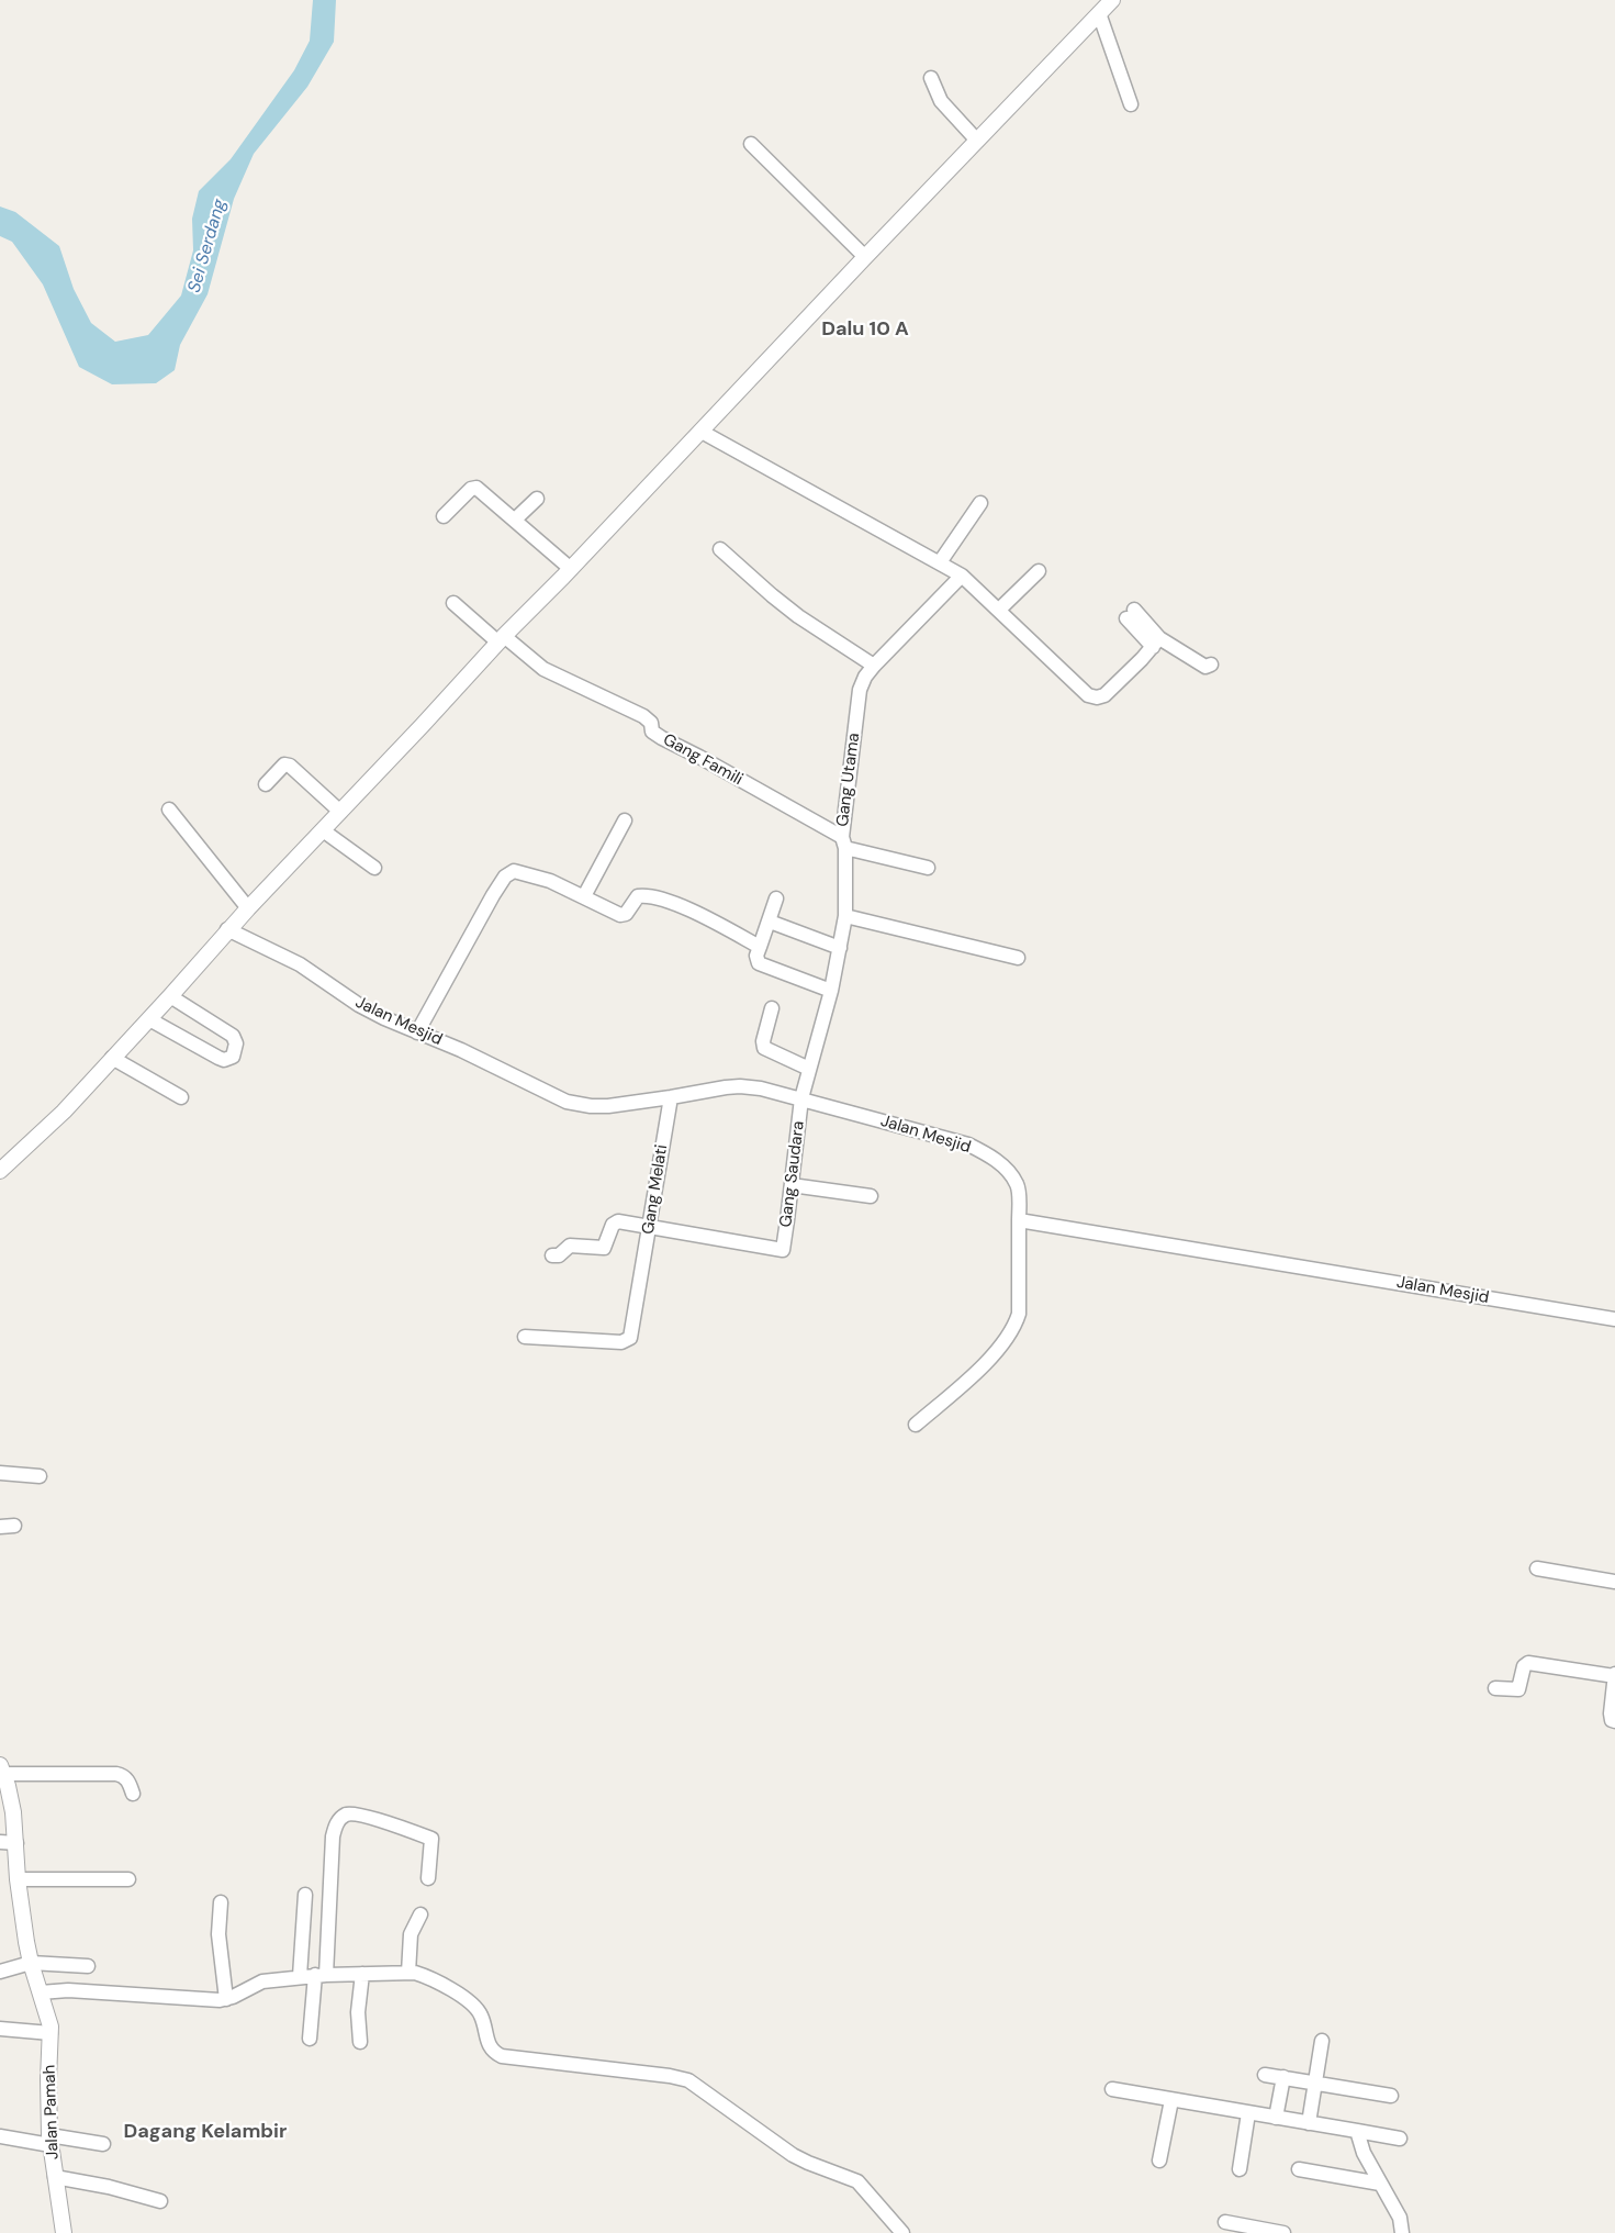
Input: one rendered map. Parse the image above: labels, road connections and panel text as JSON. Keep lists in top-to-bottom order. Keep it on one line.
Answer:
{"streets":{"street":["Gang Famili","Gang Utama","Jalan Mesjid","Gang Saudara","Gang Melati","Jalan Pamah"]},"crossings":[["Gang Famili","Gang Utama"],["Gang Utama","Jalan Mesjid"],["Gang Utama","Gang Saudara"],["Jalan Mesjid","Gang Saudara"],["Jalan Mesjid","Gang Melati"],["Gang Saudara","Gang Melati"]],"districts":["Dalu 10 A","Dagang Kelambir"],"water":["Sei Serdang"]}
